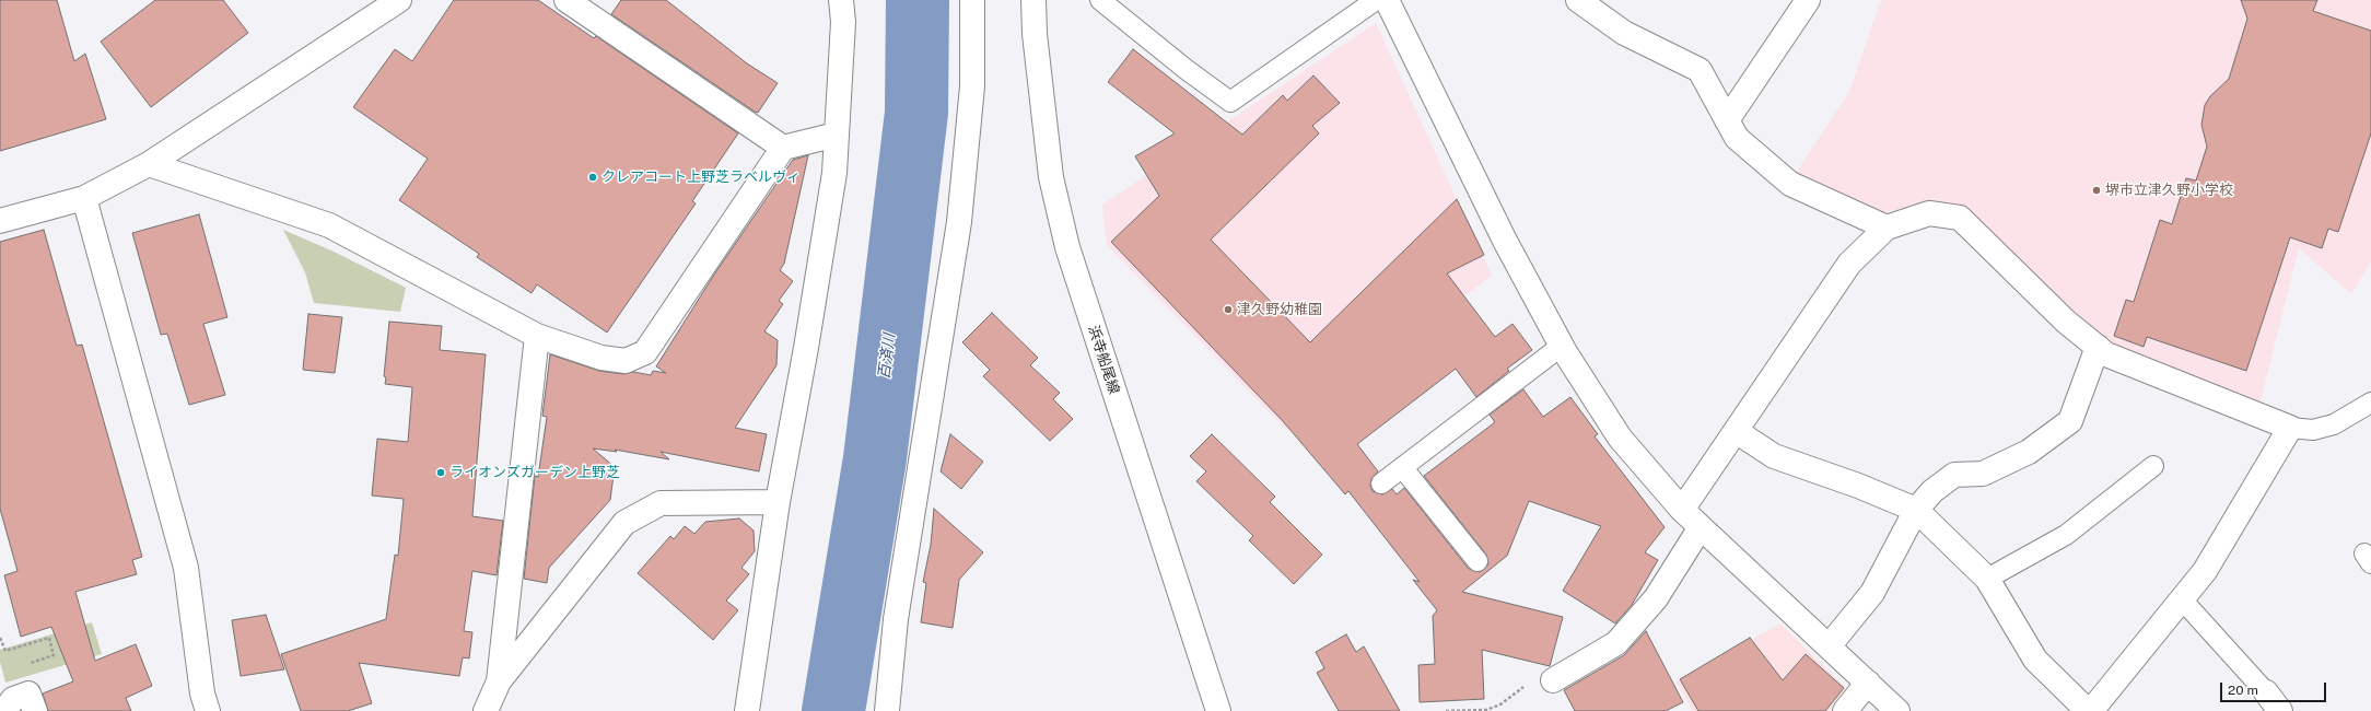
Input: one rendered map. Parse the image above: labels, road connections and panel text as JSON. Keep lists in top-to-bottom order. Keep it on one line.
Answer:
{"streets":{"street":["浜寺船尾線"]},"water":["百済川"],"places":["クレアコート上野芝ラベルヴィ","堺市立津久野小学校","津久野幼稚園","ライオンズガーデン上野芝"],"scale_bar":"20 m"}
